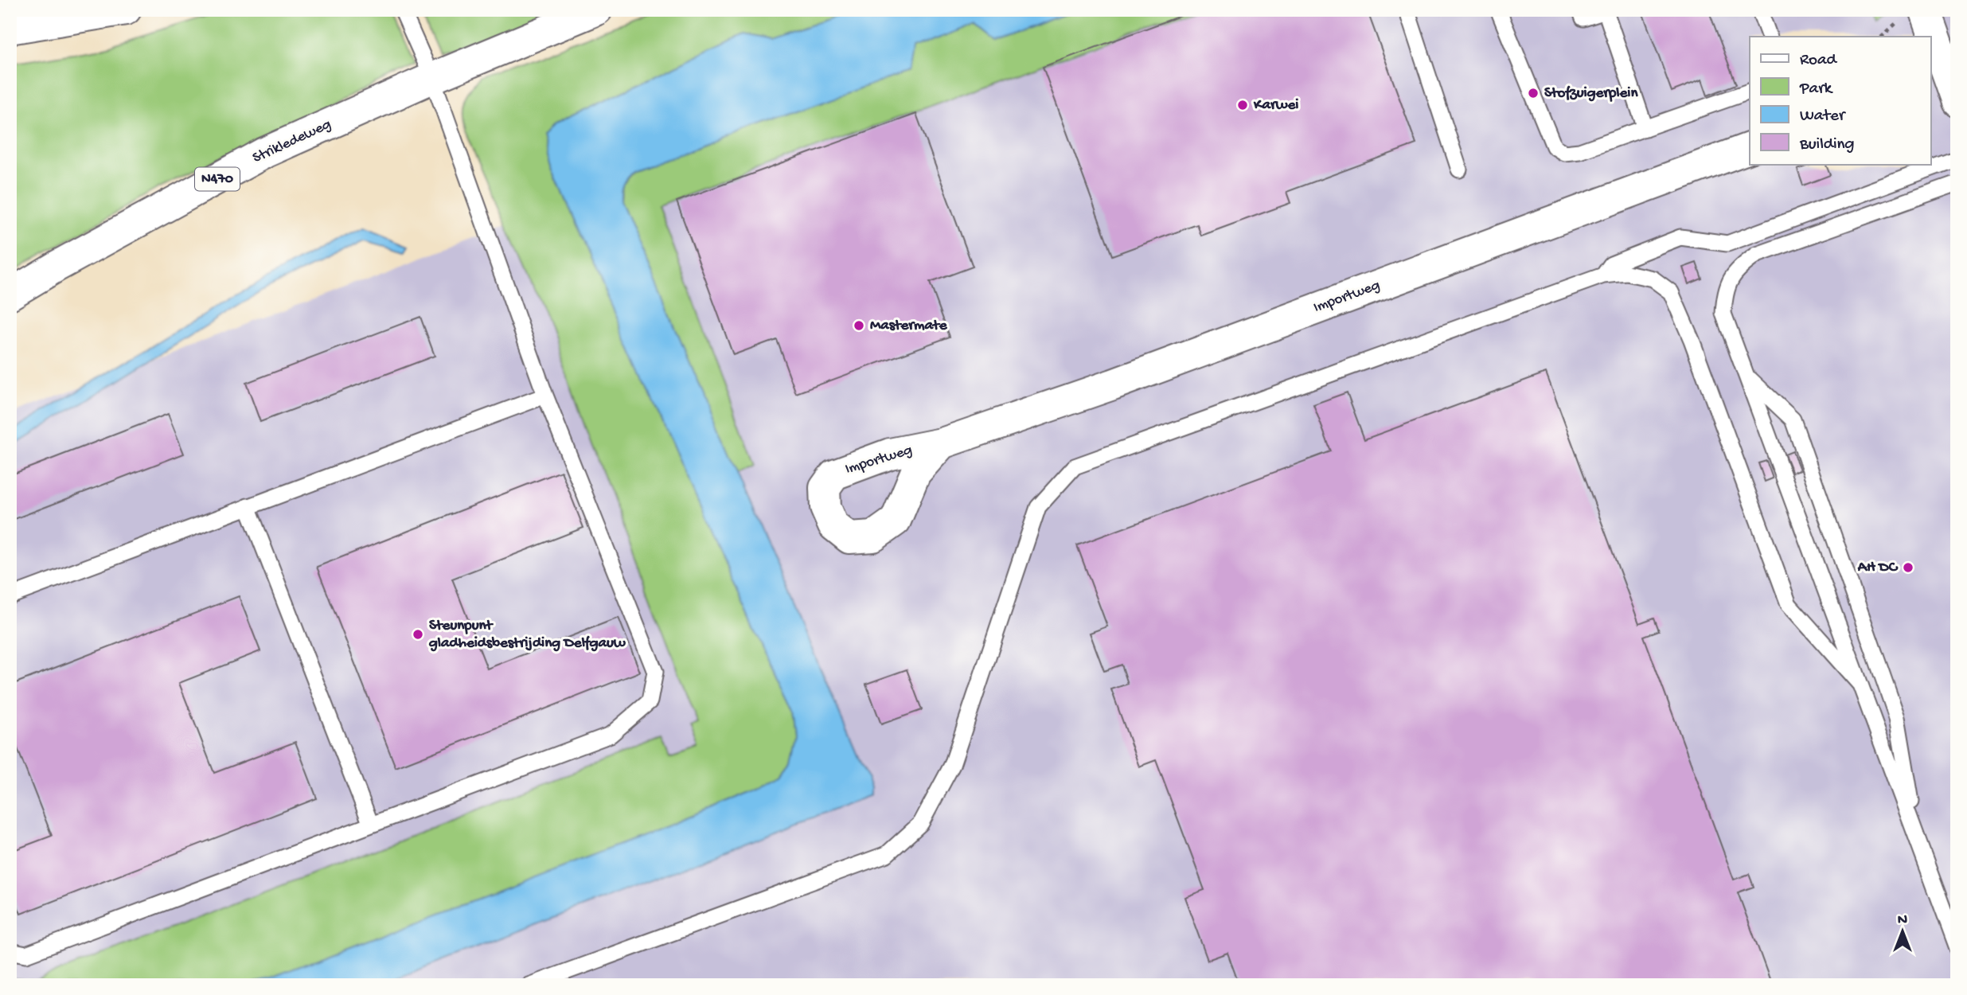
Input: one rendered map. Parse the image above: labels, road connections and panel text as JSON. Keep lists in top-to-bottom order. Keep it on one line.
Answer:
{"streets":{"street":["Strikledeweg","N470","Importweg"]},"places":["Stofzuigerplein","Karwei","Mastermate","AH DC","Steunpunt gladheidsbestrijding Delfgauw"],"legend":["Road","Park","Water","Building"],"north":"top"}
